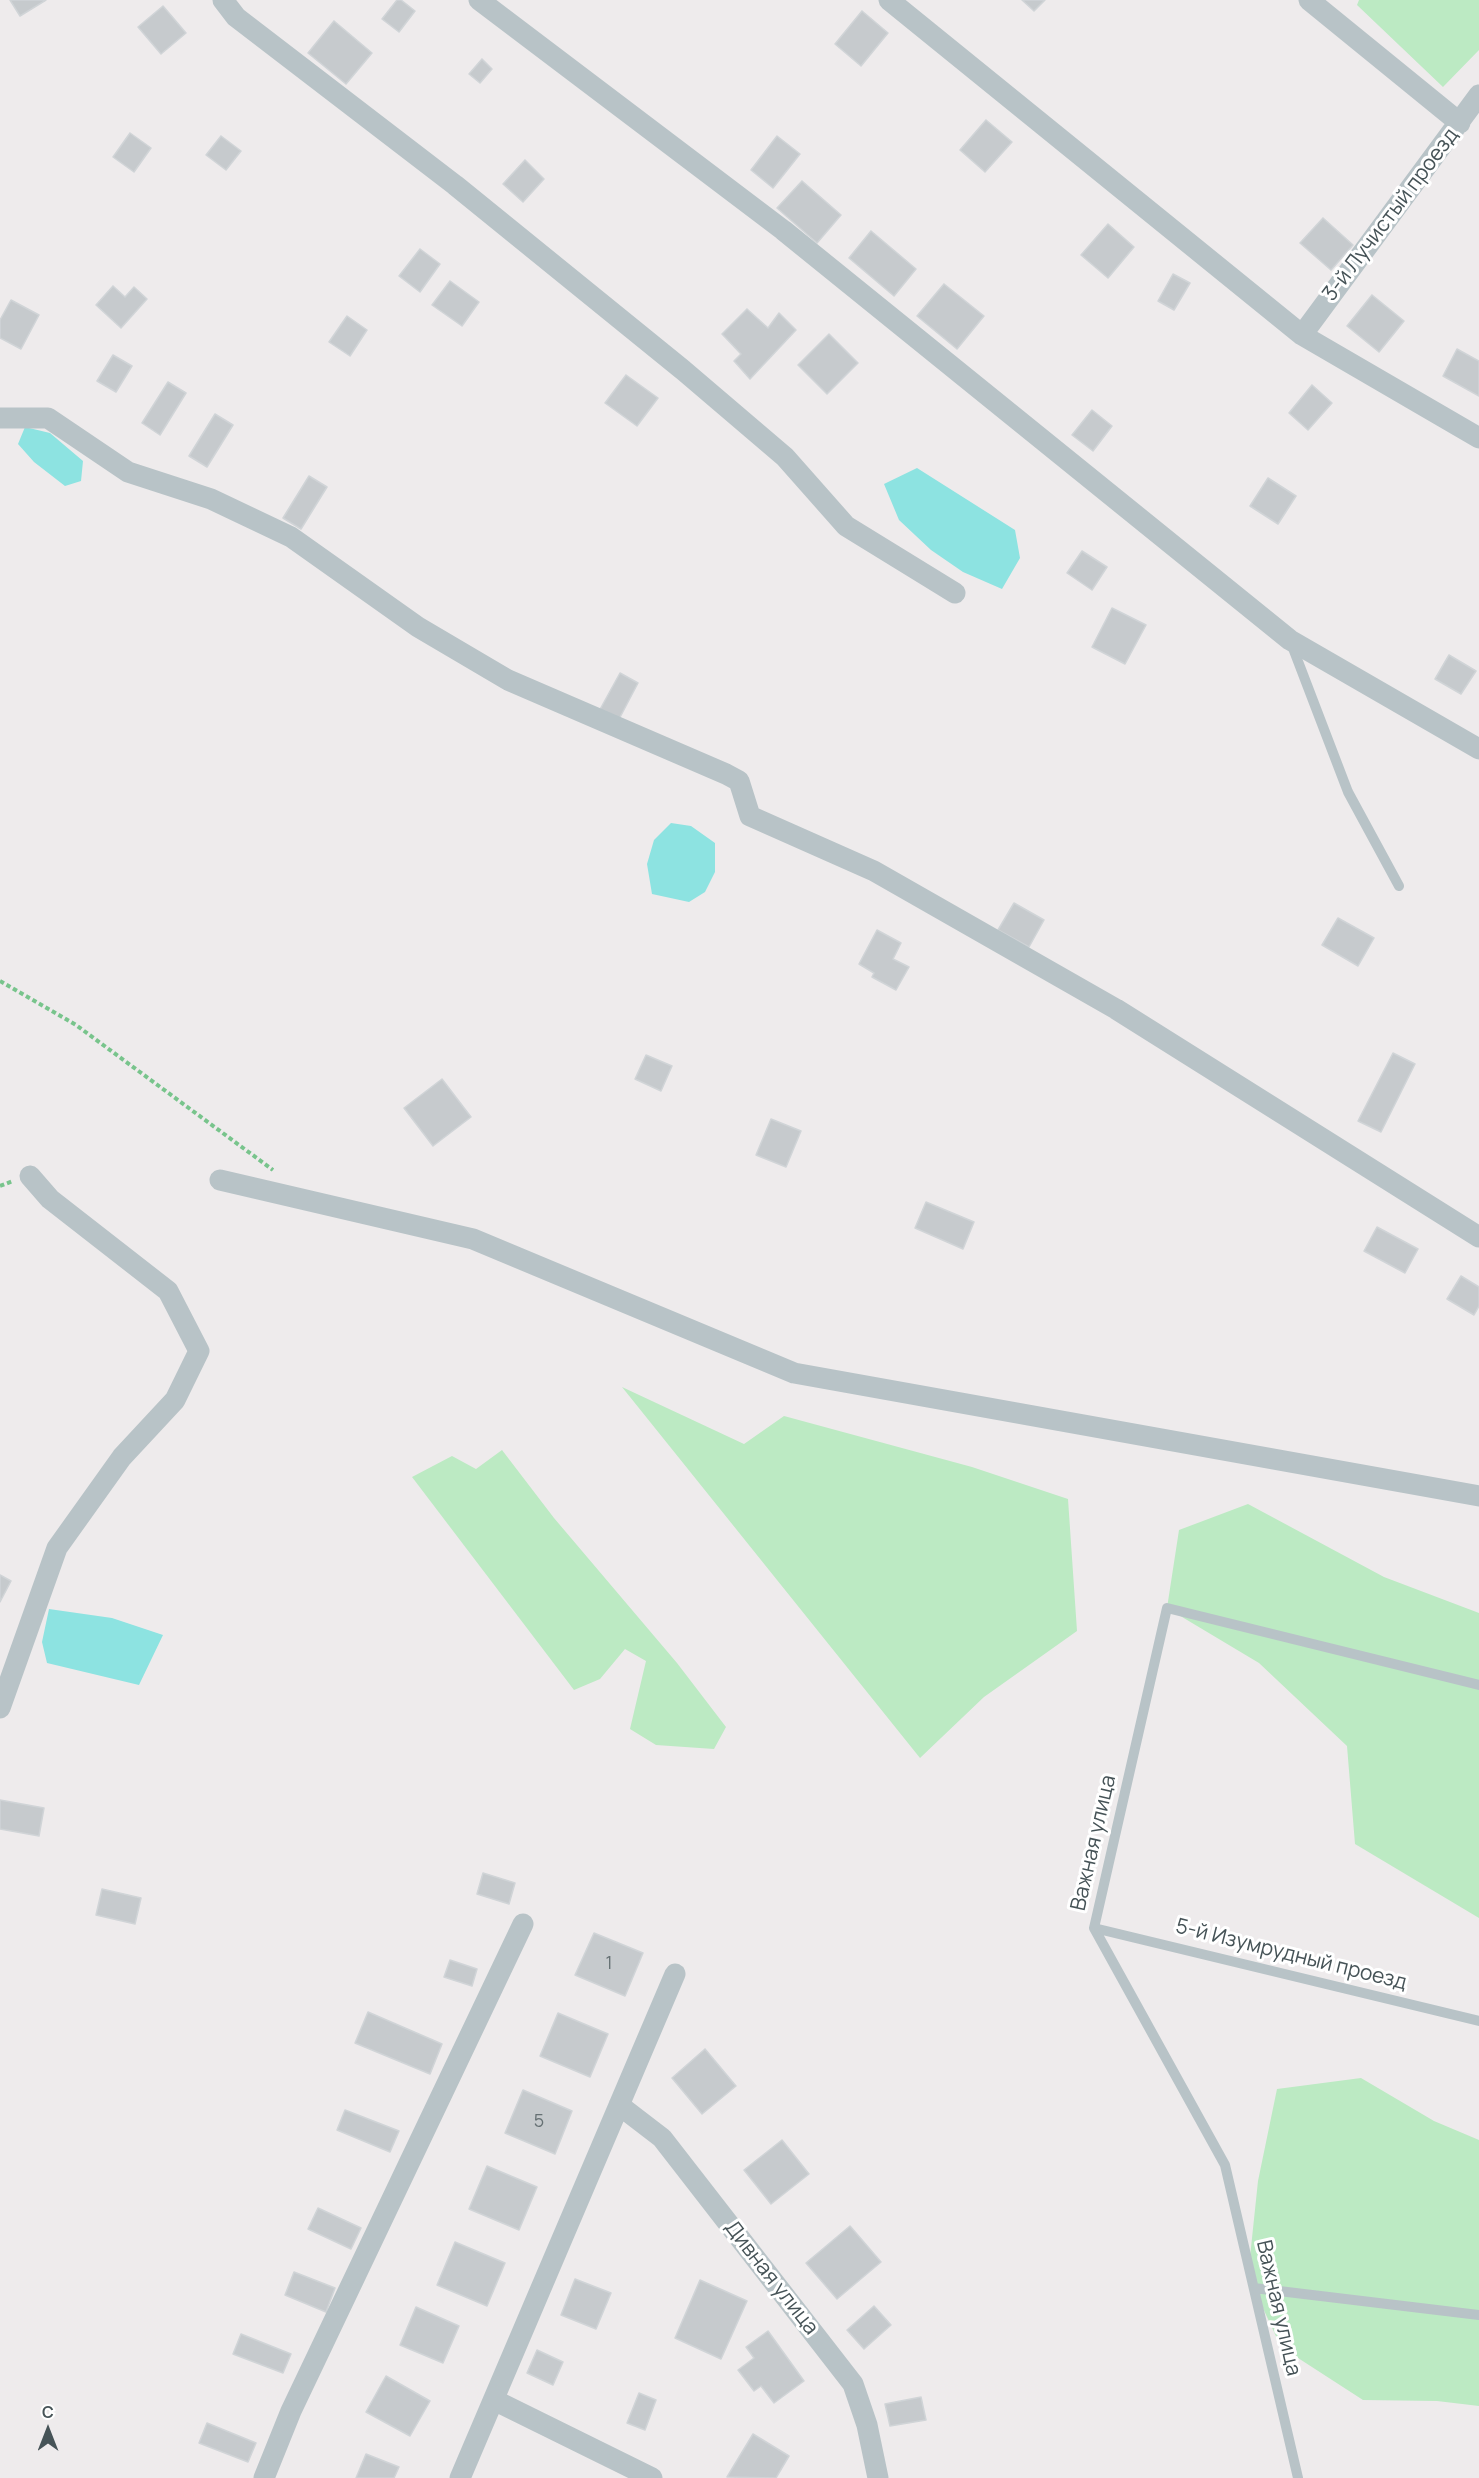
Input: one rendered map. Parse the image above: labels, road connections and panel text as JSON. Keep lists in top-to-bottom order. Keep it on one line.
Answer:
{"streets":{"street":["3-й Лучистый проезд","Дивная улица"],"lane":["Важная улица","5-й Изумрудный проезд"]},"crossings":[["Важная улица","5-й Изумрудный проезд"]],"house_numbers":["1","5"],"north":"top"}
